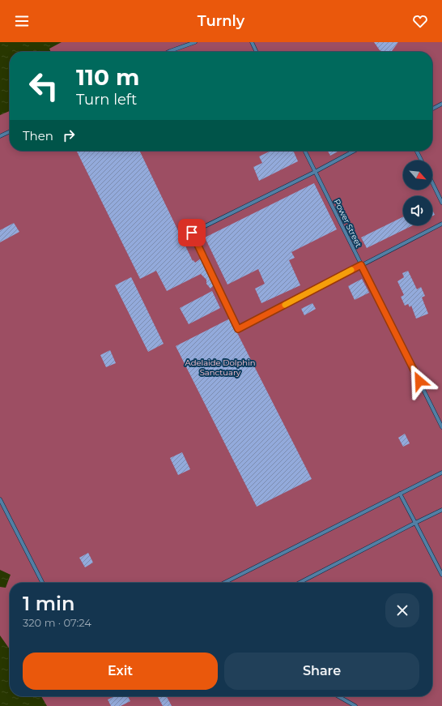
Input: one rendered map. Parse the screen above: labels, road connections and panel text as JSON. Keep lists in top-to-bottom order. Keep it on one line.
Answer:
{"streets":{"lane":["Power Street"]},"parks":["Adelaide Dolphin Sanctuary"],"north":"bottom right","page":{"header":"Turnly","turn":["110 m","Turn left"],"then":"Then","heading":["1 min","320 m · 07:24"],"buttons":["Exit","Share"]}}
